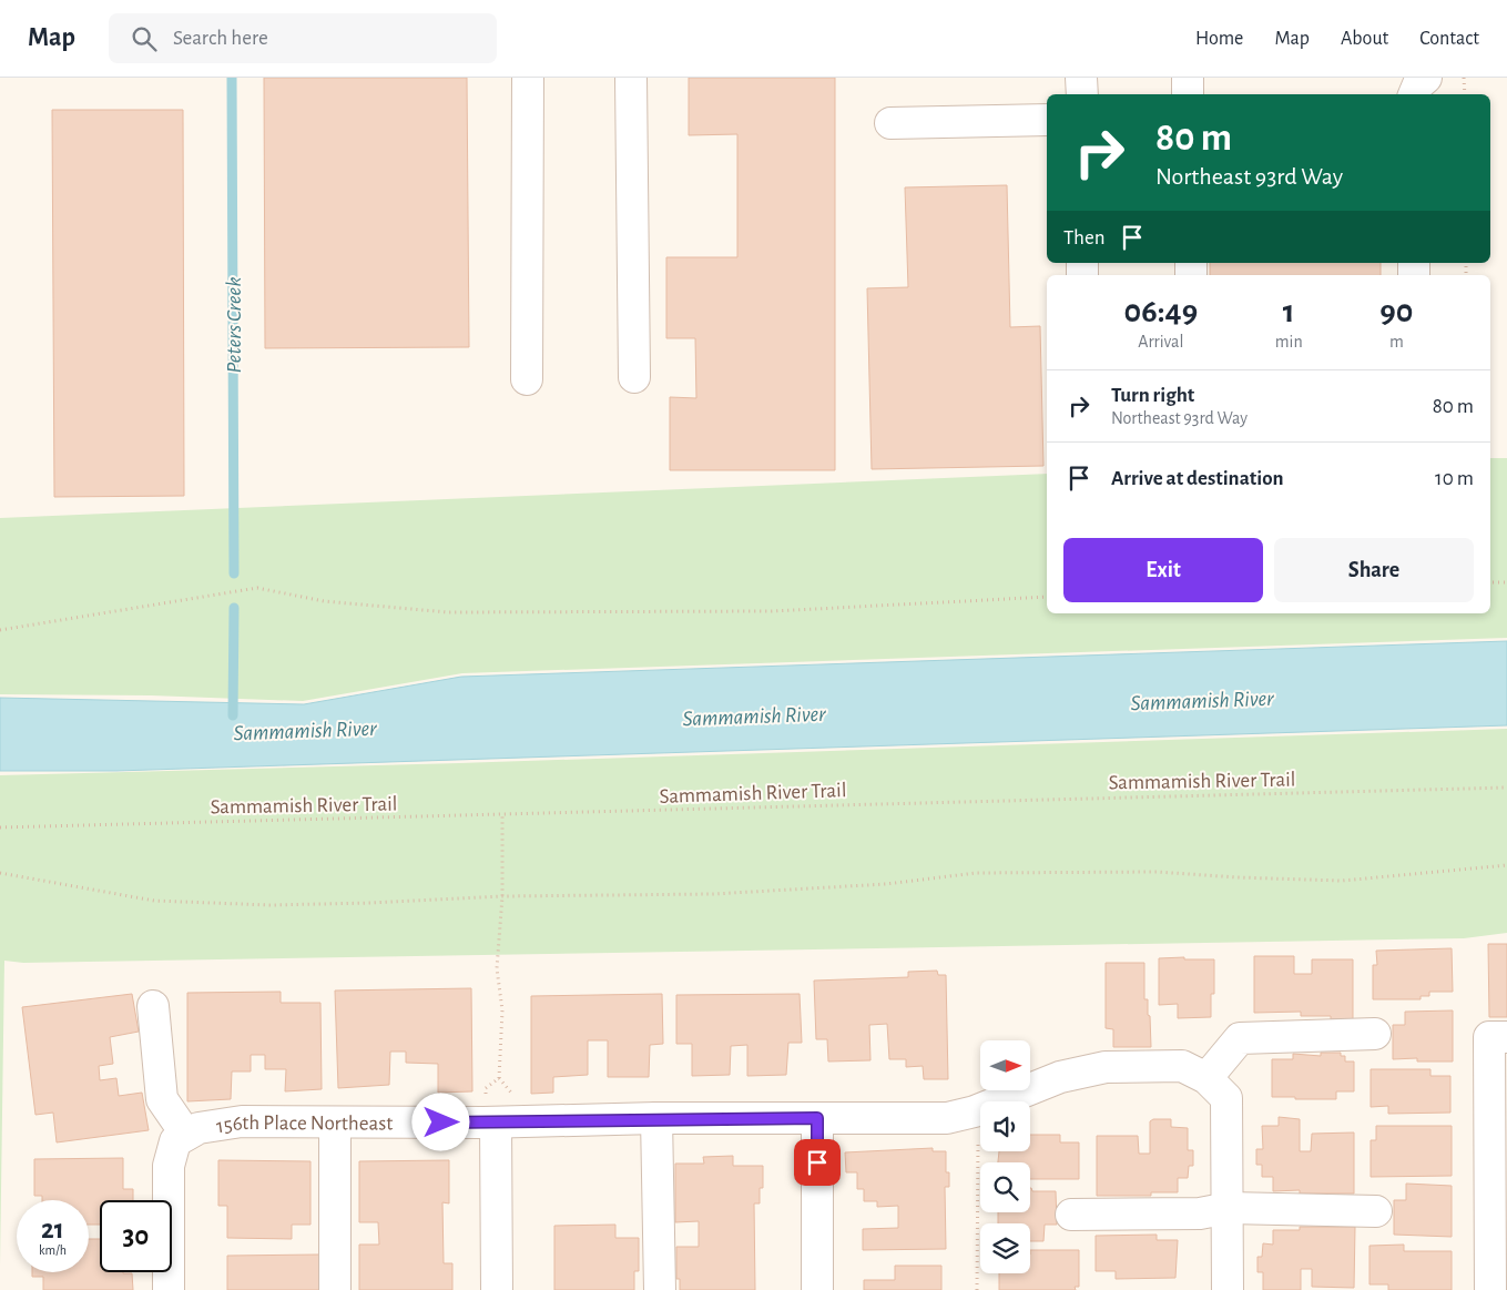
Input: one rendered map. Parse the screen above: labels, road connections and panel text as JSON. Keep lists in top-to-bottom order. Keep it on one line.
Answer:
{"streets":{"street":["156th Place Northeast"],"path":["Sammamish River Trail"]},"water":["Peters Creek","Sammamish River"],"north":"right","page":{"header":"Map","search":"Search here","nav":["Home","Map","About","Contact"],"turn":["80 m","Northeast 93rd Way"],"then":"Then","eta":["06:49","Arrival","1","min","90","m"],"list":[{"name":"Turn right","note":"Northeast 93rd Way","value":"80 m"},{"name":"Arrive at destination","value":"10 m"}],"buttons":["Exit","Share"],"speed":"21 km/h","limit":"30"}}
